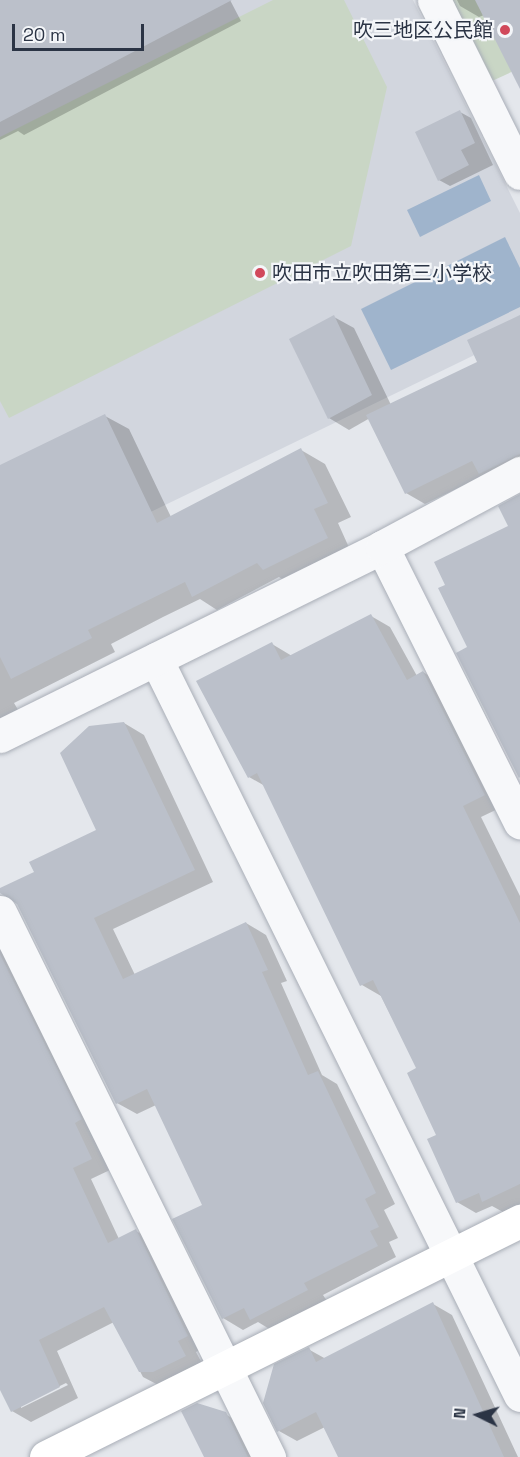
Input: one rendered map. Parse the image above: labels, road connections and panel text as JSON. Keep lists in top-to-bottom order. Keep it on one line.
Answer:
{"places":["吹三地区公民館","吹田市立吹田第三小学校"],"scale_bar":"20 m","north":"left"}
